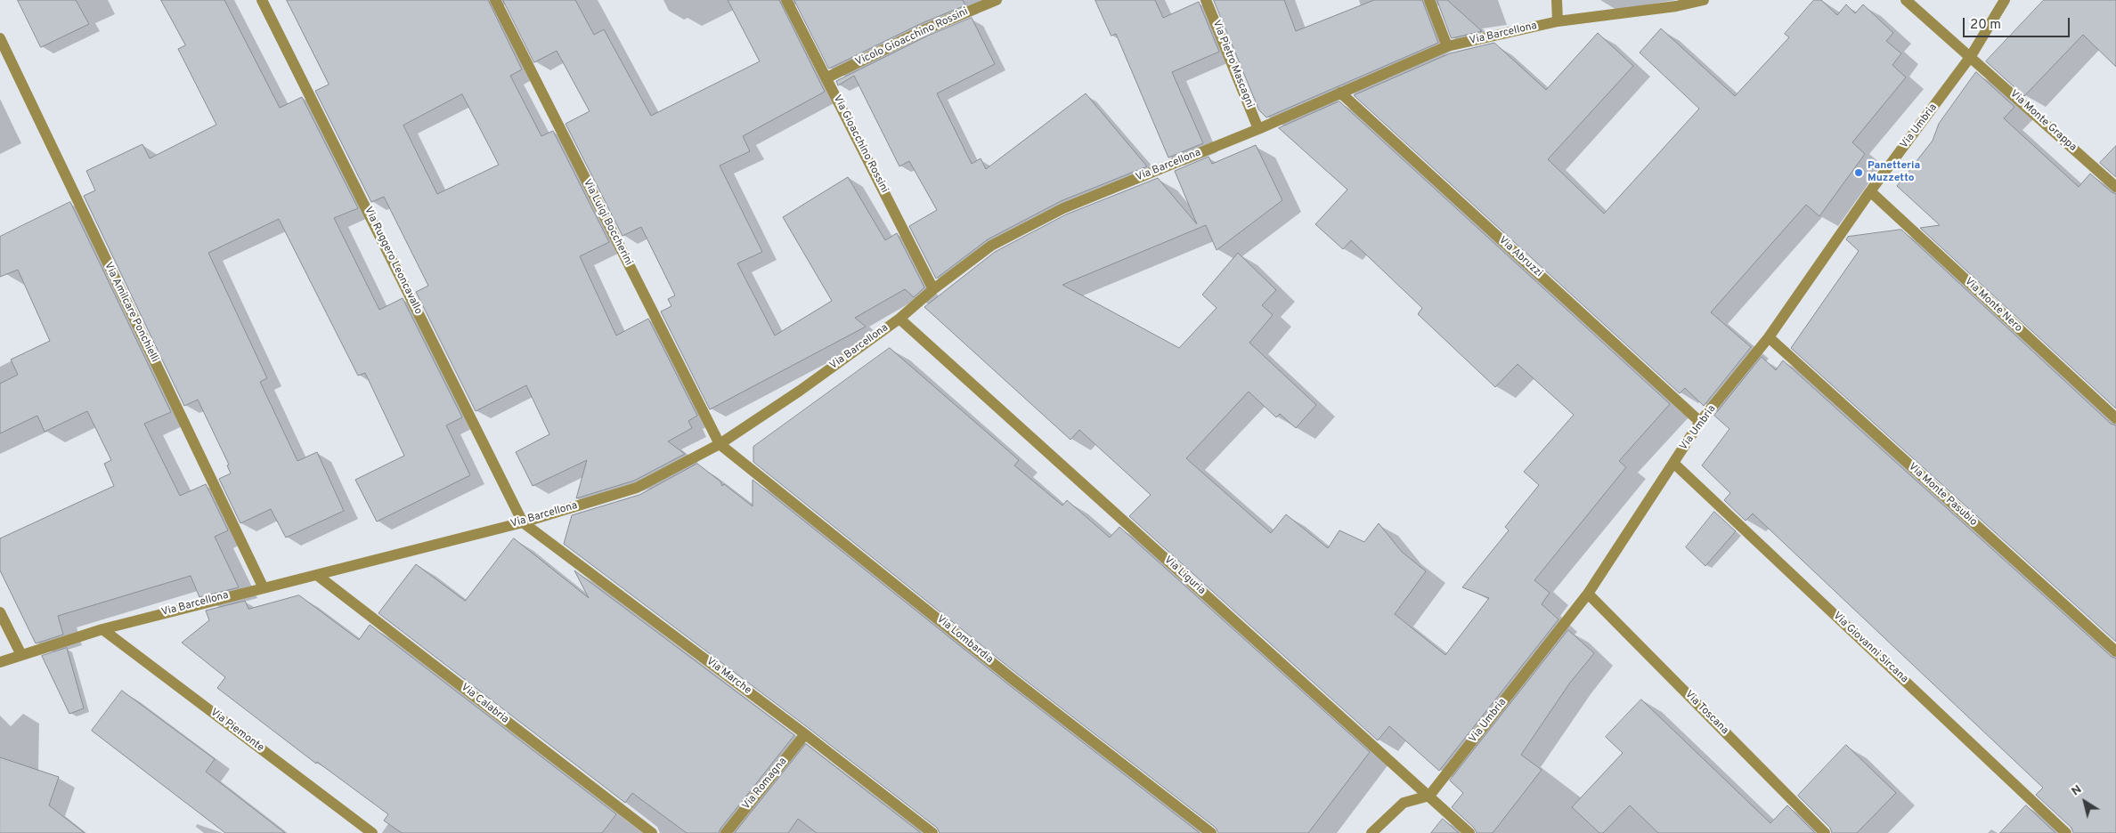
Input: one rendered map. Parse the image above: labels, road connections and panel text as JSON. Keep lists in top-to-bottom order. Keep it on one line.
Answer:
{"streets":{"street":["Via Barcellona","Vicolo Gioacchino Rossini","Via Pietro Mascagni","Via Monte Grappa","Via Umbria","Via Gioacchino Rossini","Via Luigi Boccherini","Via Abruzzi","Via Ruggero Leoncavallo","Via Monte Nero","Via Amilcare Ponchielli","Via Monte Pasubio","Via Liguria","Via Lombardia","Via Giovanni Sircana","Via Marche","Via Calabria","Via Toscana","Via Piemonte","Via Romagna"]},"crossings":[["Via Barcellona","Via Pietro Mascagni"],["Via Barcellona","Via Gioacchino Rossini"],["Via Barcellona","Via Luigi Boccherini"],["Via Barcellona","Via Abruzzi"],["Via Barcellona","Via Ruggero Leoncavallo"],["Via Barcellona","Via Amilcare Ponchielli"],["Via Barcellona","Via Liguria"],["Via Barcellona","Via Lombardia"],["Via Barcellona","Via Marche"],["Via Barcellona","Via Calabria"],["Via Barcellona","Via Piemonte"],["Vicolo Gioacchino Rossini","Via Gioacchino Rossini"],["Via Monte Grappa","Via Umbria"],["Via Umbria","Via Abruzzi"],["Via Umbria","Via Monte Nero"],["Via Umbria","Via Monte Pasubio"],["Via Umbria","Via Liguria"],["Via Umbria","Via Giovanni Sircana"],["Via Umbria","Via Toscana"],["Via Luigi Boccherini","Via Lombardia"],["Via Ruggero Leoncavallo","Via Marche"],["Via Marche","Via Romagna"]],"places":["Panetteria Muzzetto"],"scale_bar":"20 m","north":"top left"}
